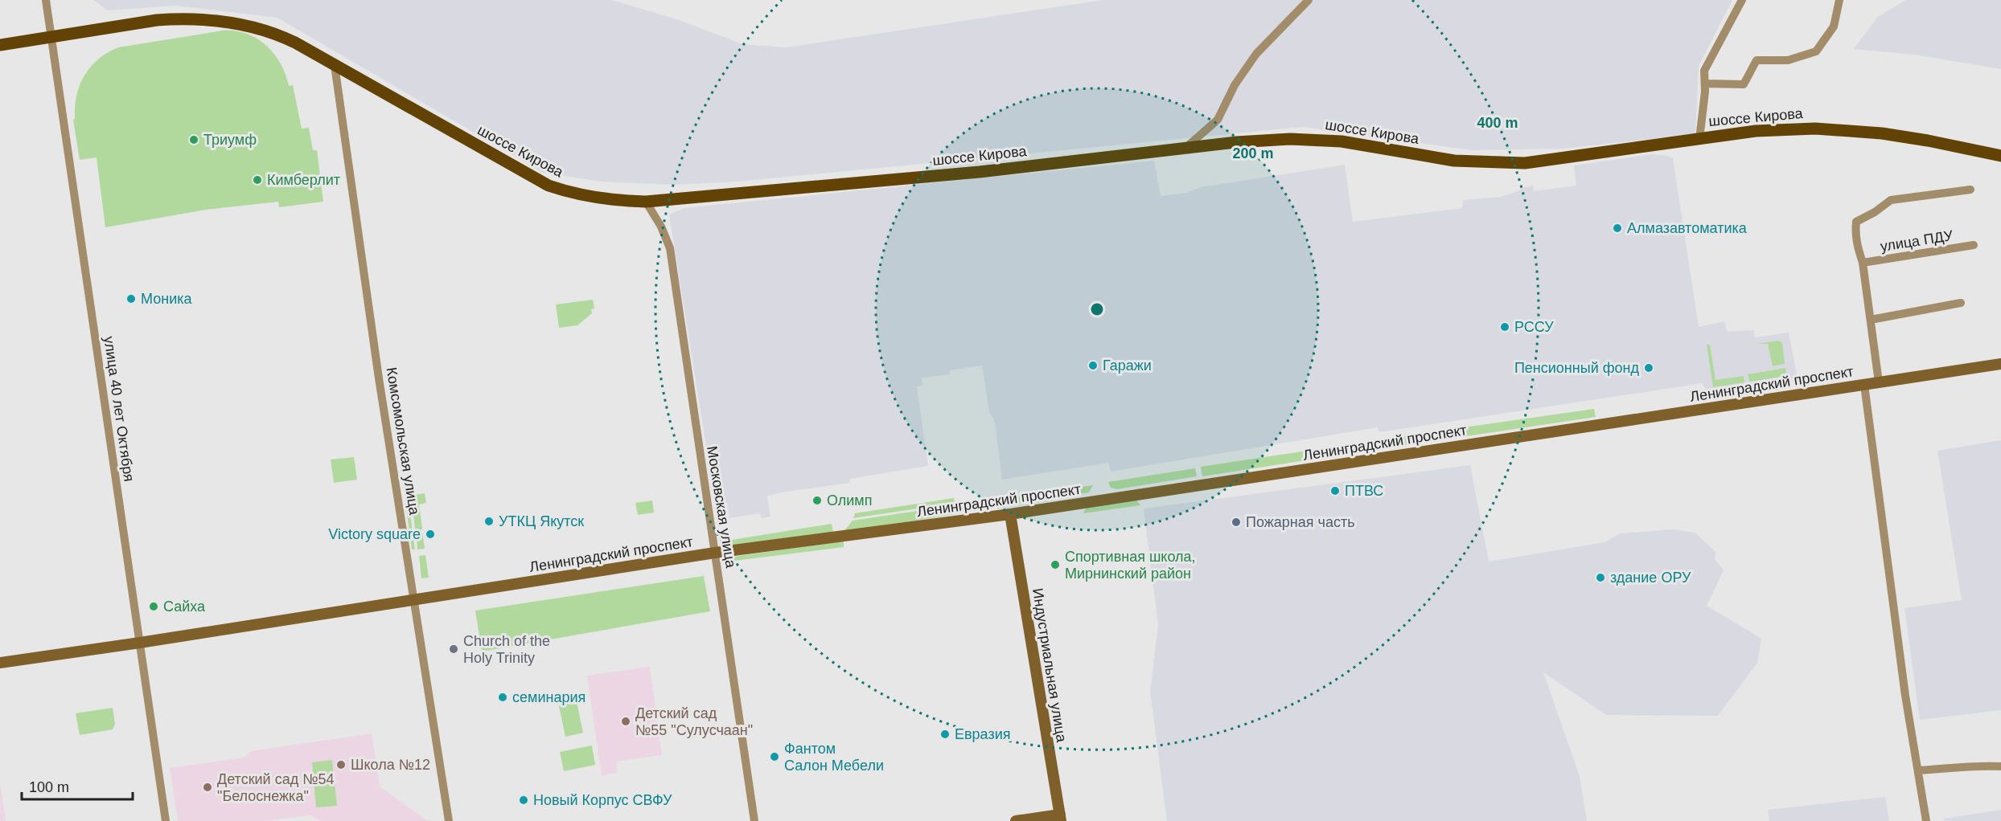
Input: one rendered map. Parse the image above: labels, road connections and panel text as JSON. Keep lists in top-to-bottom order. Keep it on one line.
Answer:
{"streets":{"main road":["шоссе Кирова","Ленинградский проспект","Индустриальная улица"],"street":["улица ПДУ","улица 40 лет Октября","Комсомольская улица","Московская улица"]},"crossings":[["шоссе Кирова","улица 40 лет Октября"],["шоссе Кирова","Комсомольская улица"],["шоссе Кирова","Московская улица"],["улица ПДУ","Ленинградский проспект"],["Ленинградский проспект","улица 40 лет Октября"],["Ленинградский проспект","Комсомольская улица"],["Ленинградский проспект","Московская улица"],["Ленинградский проспект","Индустриальная улица"]],"places":["Триумф","Кимберлит","Алмазавтоматика","Моника","РССУ","Гаражи","Пенсионный фонд","ПТВС","Олимп","УТКЦ Якутск","Пожарная часть","Victory square","Спортивная школа, Мирнинский район","здание ОРУ","Сайха","Church of the Holy Trinity","семинария","Детский сад №55 \"Сулусчаан\"","Евразия","Фантом Салон Мебели","Школа №12","Детский сад №54 \"Белоснежка\"","Новый Корпус СВФУ"],"scale_bar":"100 m","rings":["400 m","200 m"]}
